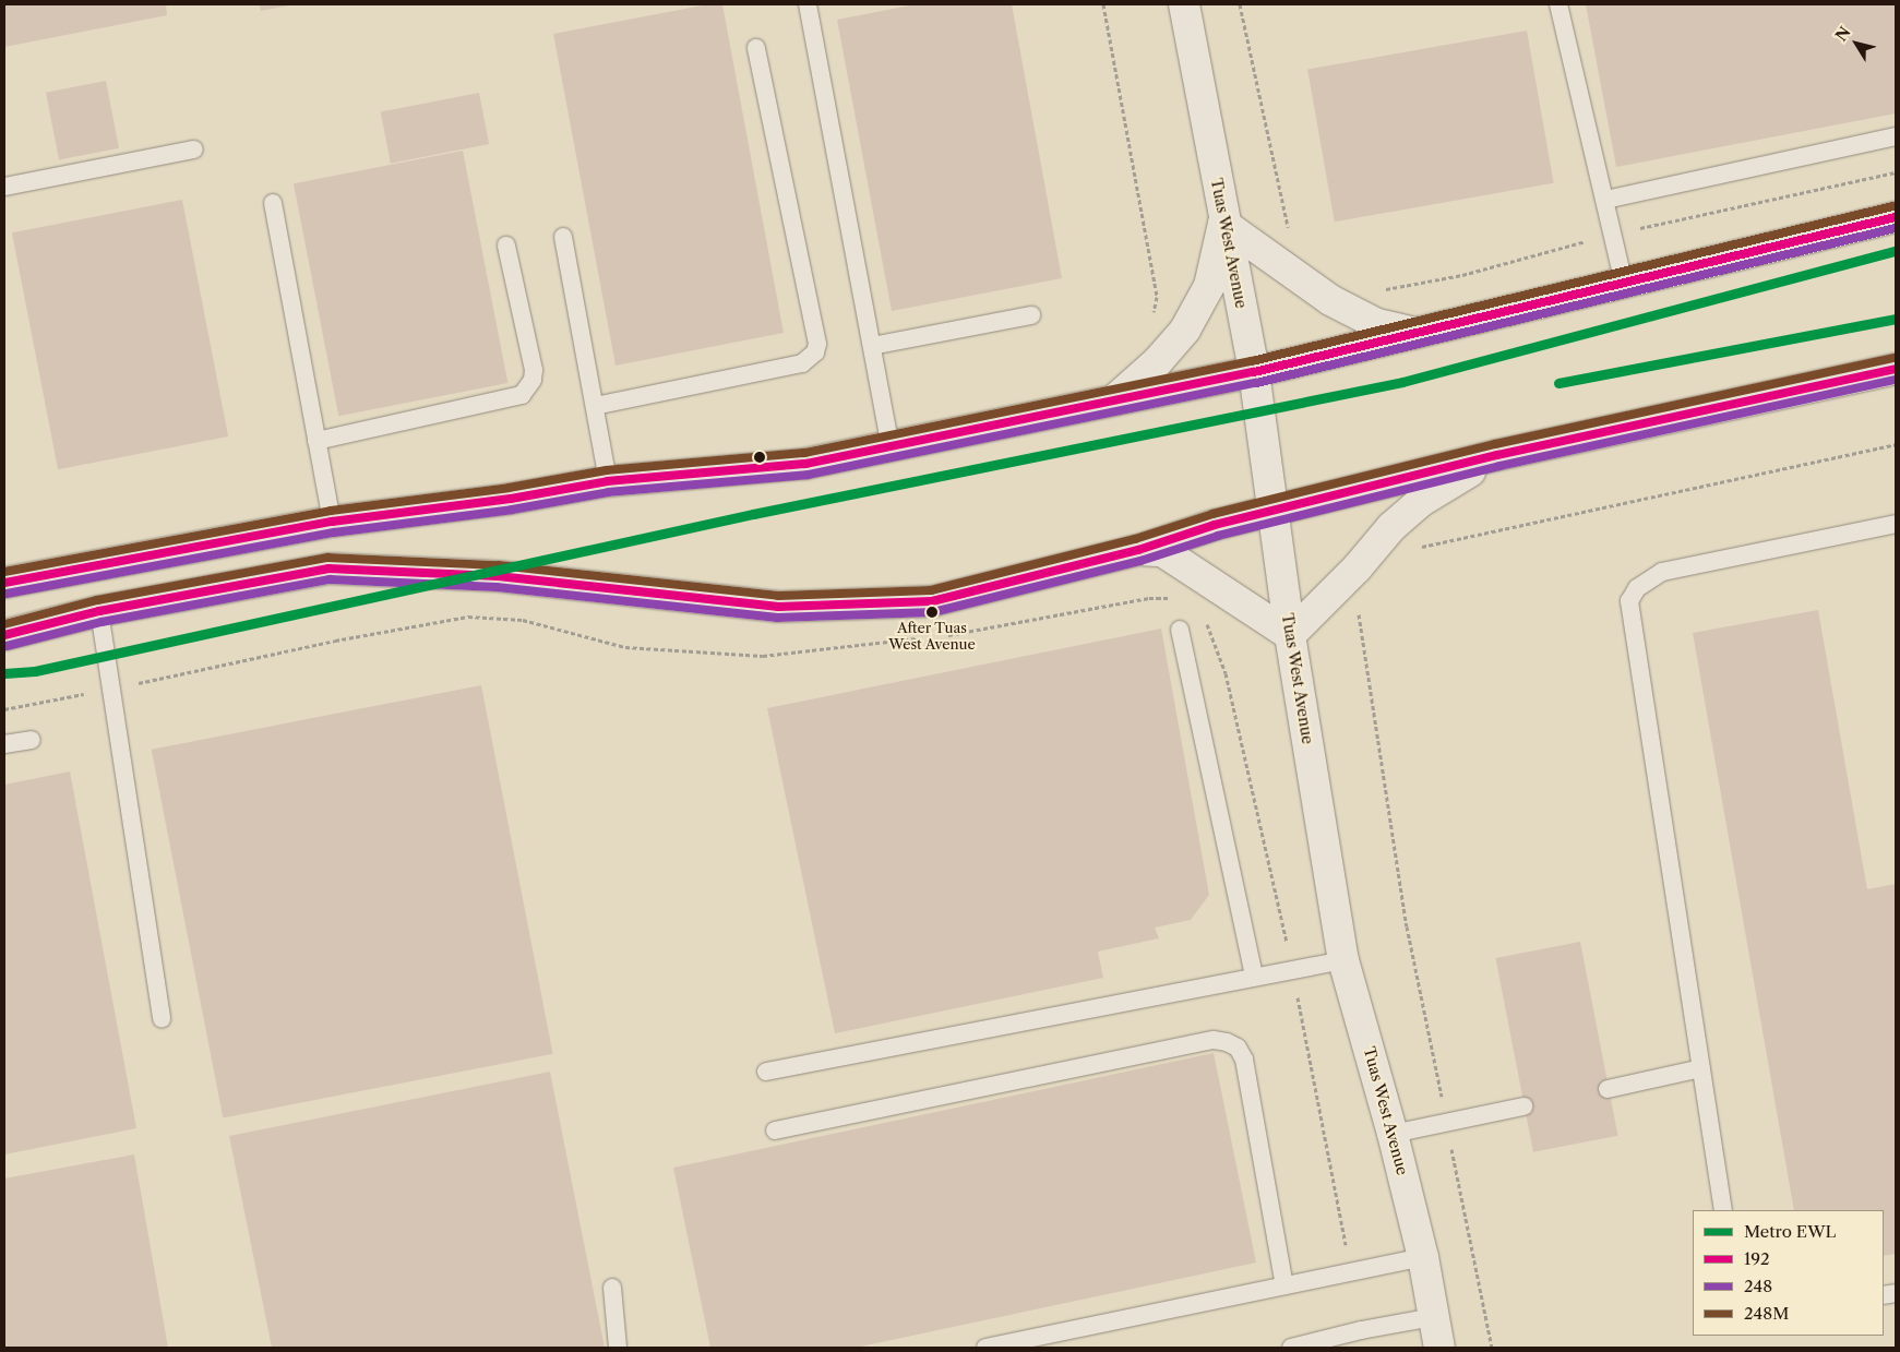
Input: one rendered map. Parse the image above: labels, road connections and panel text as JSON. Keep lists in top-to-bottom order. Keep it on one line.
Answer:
{"streets":{"street":["Tuas West Avenue"]},"places":["After Tuas West Avenue"],"lines":["transit line 248M","transit line 192","transit line 248","metro line EWL"],"legend":["Metro EWL","192","248","248M"],"north":"top left"}
